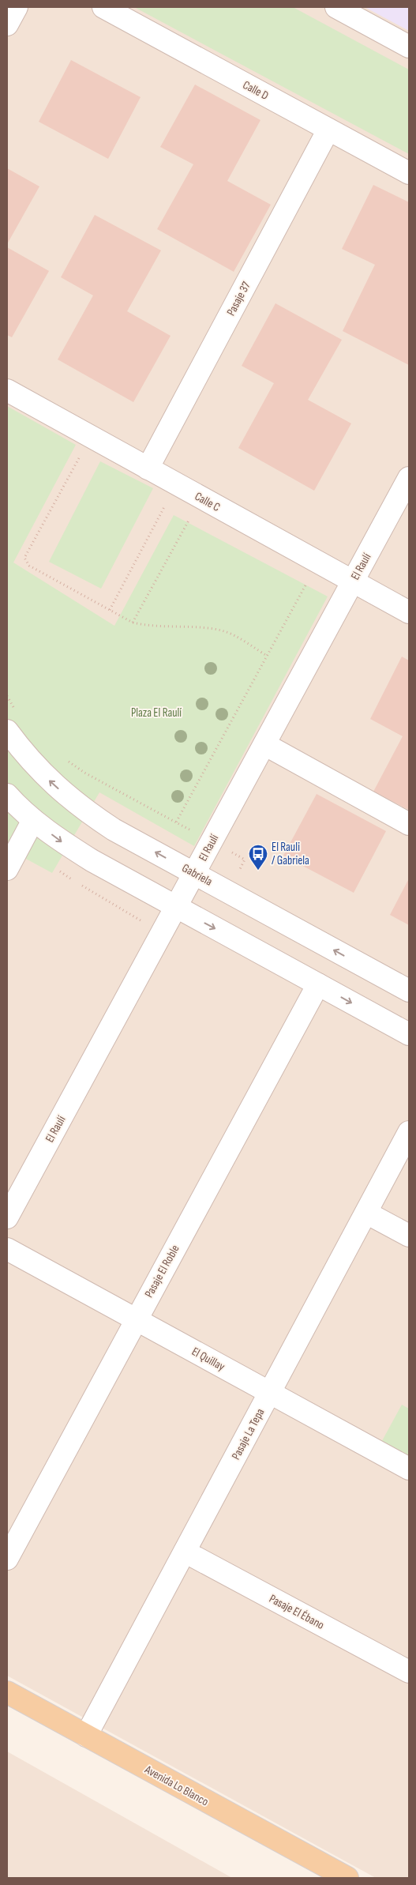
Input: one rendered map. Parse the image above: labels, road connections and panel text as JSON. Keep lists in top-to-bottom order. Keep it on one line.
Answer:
{"streets":{"main road":["Avenida Lo Blanco"],"street":["Calle D","Pasaje 37","Calle C","El Raulí","Gabriela","Pasaje El Roble","El Quillay","Pasaje La Tepa","Pasaje El Ébano"]},"crossings":[["Calle D","Pasaje 37"],["Pasaje 37","Calle C"],["Calle C","El Raulí"],["El Raulí","Gabriela"],["Pasaje El Roble","El Quillay"],["El Quillay","Pasaje La Tepa"],["Pasaje La Tepa","Pasaje El Ébano"],["Pasaje La Tepa","Avenida Lo Blanco"]],"parks":["Plaza El Raulí"],"places":{"bus stop":["El Rauli / Gabriela"]}}
